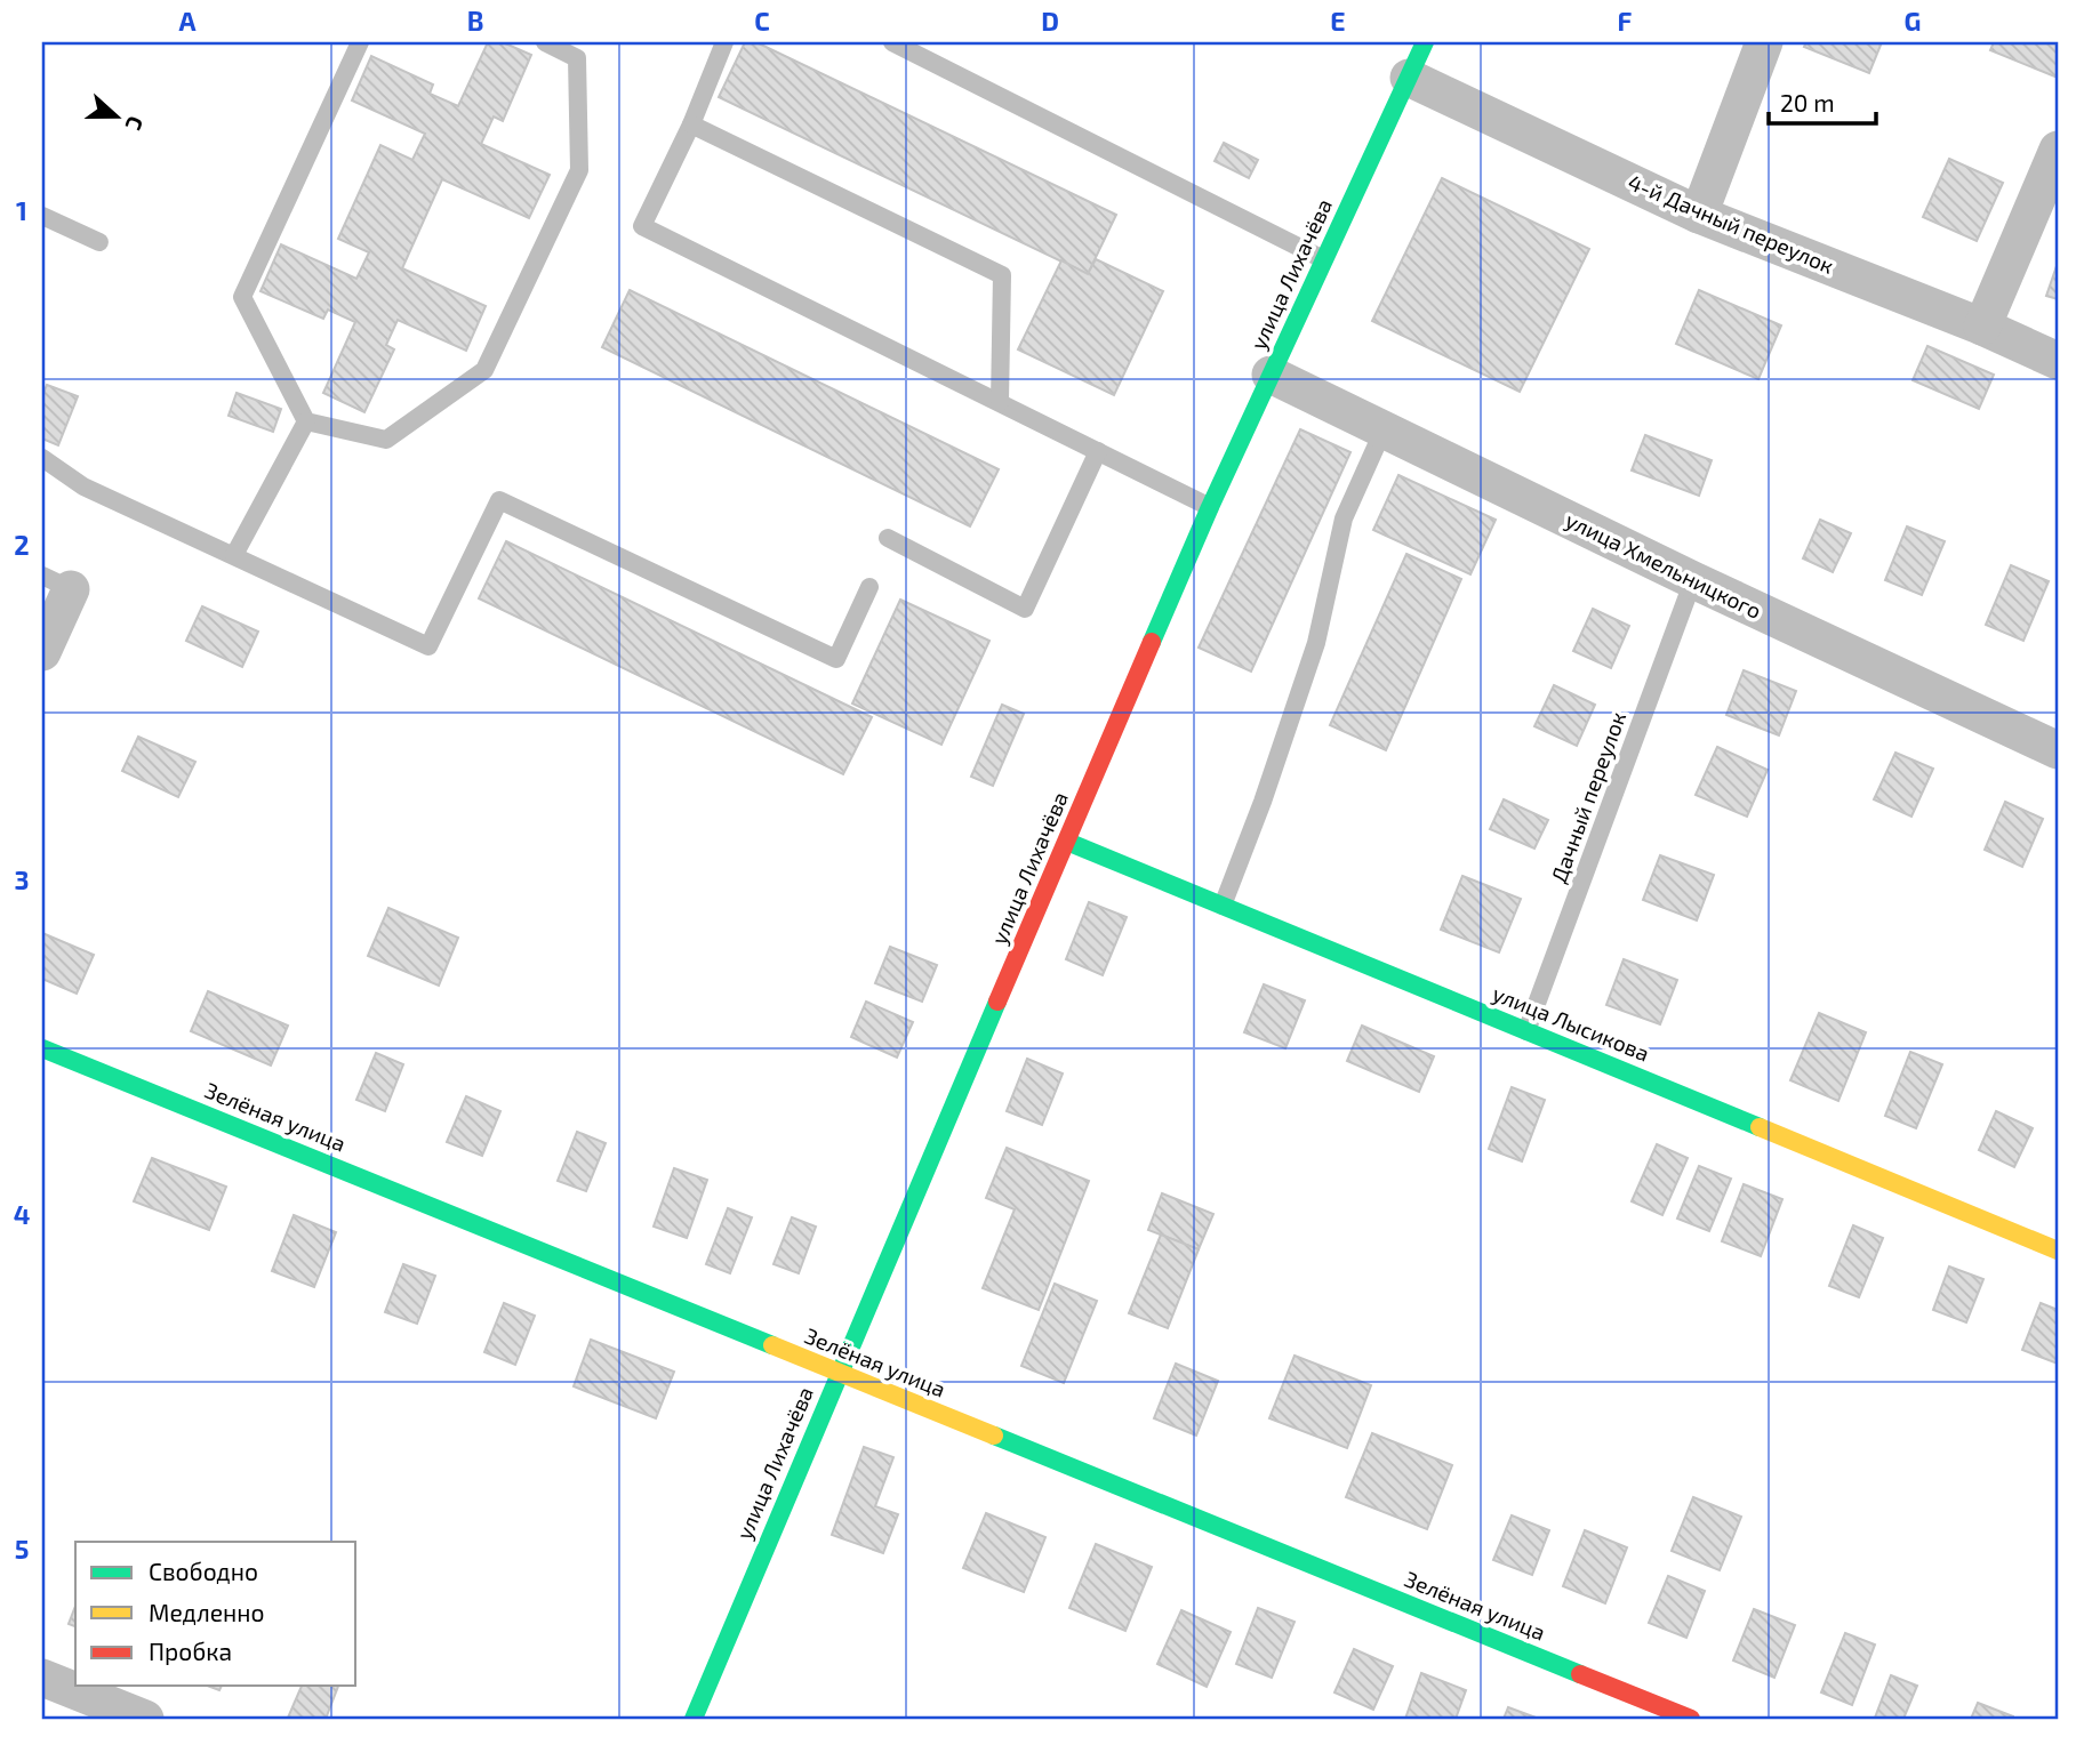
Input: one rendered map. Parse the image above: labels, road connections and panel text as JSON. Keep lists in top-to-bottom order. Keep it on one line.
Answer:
{"streets":{"street":["4-й Дачный переулок","улица Лихачёва","улица Хмельницкого","улица Лысикова","Зелёная улица"],"lane":["Дачный переулок"]},"crossings":[["4-й Дачный переулок","улица Лихачёва"],["улица Лихачёва","улица Хмельницкого"],["улица Лихачёва","улица Лысикова"],["улица Лихачёва","Зелёная улица"],["улица Хмельницкого","Дачный переулок"],["Дачный переулок","улица Лысикова"]],"legend":["Свободно","Медленно","Пробка"],"scale_bar":"20 m","north":"right","grid":{"columns":["A","B","C","D","E","F","G"],"rows":["1","2","3","4","5"]}}
